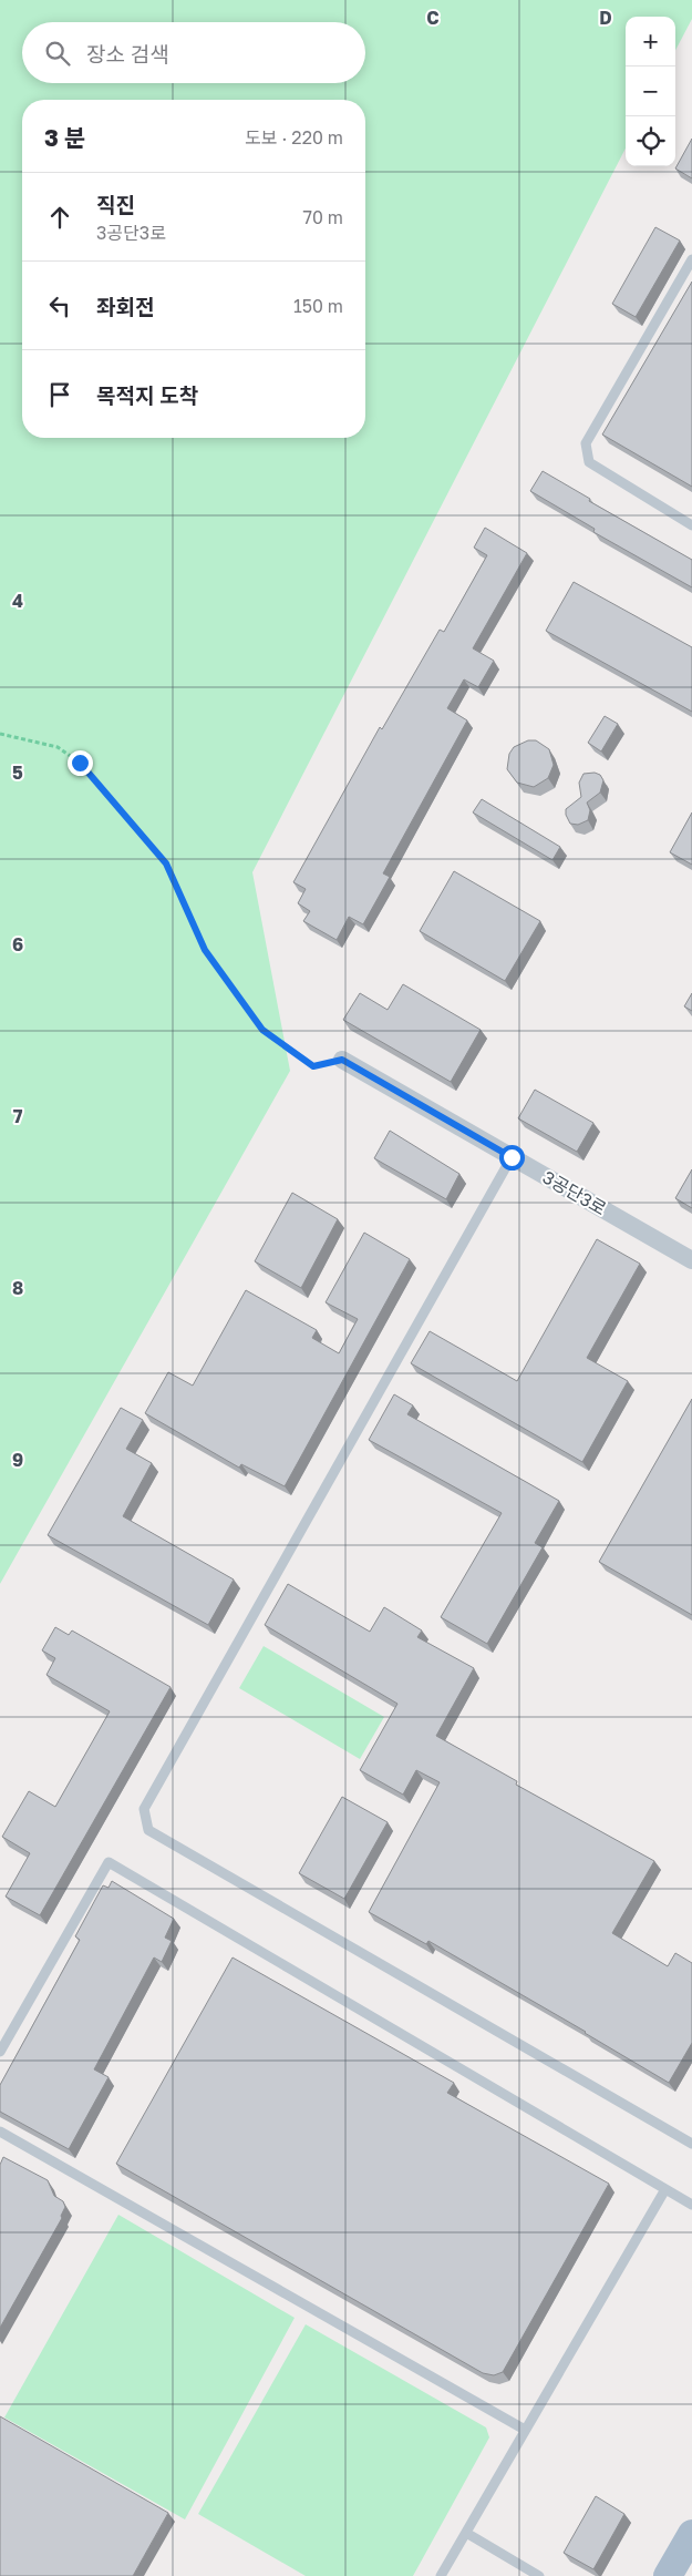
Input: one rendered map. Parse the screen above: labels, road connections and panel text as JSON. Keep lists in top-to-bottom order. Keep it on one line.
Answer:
{"streets":{"street":["3공단3로"]},"page":{"map_buttons":["+","−"],"search":"장소 검색","heading":["3 분","도보 · 220 m"],"list":[["직진","3공단3로","70 m"],["좌회전","150 m"],"목적지 도착"]},"grid":{"columns":["C","D"],"rows":["4","5","6","7","8","9"]}}
